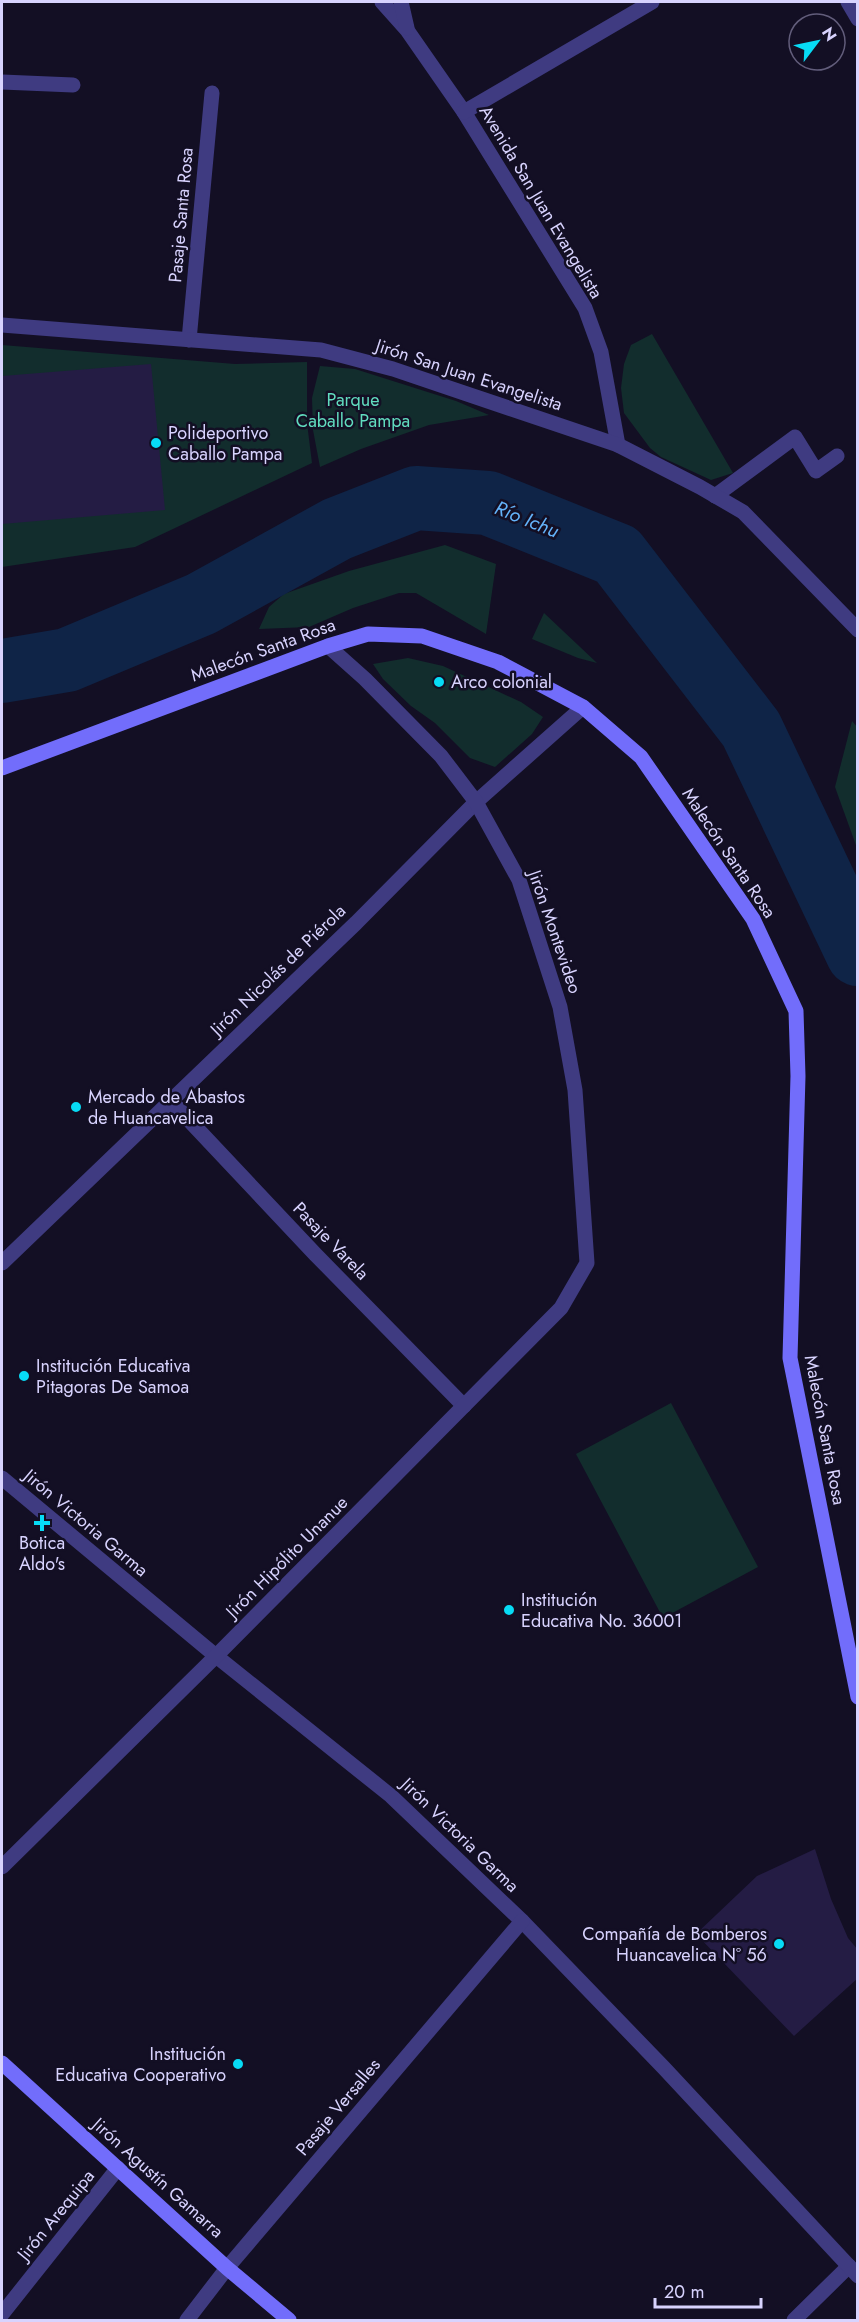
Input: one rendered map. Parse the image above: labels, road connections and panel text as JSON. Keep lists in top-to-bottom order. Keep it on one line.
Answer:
{"streets":{"main road":["Malecón Santa Rosa","Jirón Agustín Gamarra"],"street":["Avenida San Juan Evangelista","Pasaje Santa Rosa","Jirón San Juan Evangelista","Jirón Montevideo","Jirón Nicolás de Piérola","Pasaje Varela","Jirón Victoria Garma","Jirón Hipólito Unanue","Pasaje Versalles","Jirón Arequipa"]},"crossings":[["Avenida San Juan Evangelista","Jirón San Juan Evangelista"],["Pasaje Santa Rosa","Jirón San Juan Evangelista"],["Malecón Santa Rosa","Jirón Montevideo"],["Malecón Santa Rosa","Jirón Nicolás de Piérola"],["Jirón Montevideo","Jirón Nicolás de Piérola"],["Jirón Montevideo","Jirón Hipólito Unanue"],["Jirón Nicolás de Piérola","Pasaje Varela"],["Pasaje Varela","Jirón Hipólito Unanue"],["Jirón Victoria Garma","Jirón Hipólito Unanue"],["Jirón Victoria Garma","Pasaje Versalles"],["Pasaje Versalles","Jirón Agustín Gamarra"],["Jirón Agustín Gamarra","Jirón Arequipa"]],"water":["Río Ichu"],"parks":["Parque Caballo Pampa"],"places":{"other":["Polideportivo Caballo Pampa","Arco colonial","Mercado de Abastos de Huancavelica","Institución Educativa Pitagoras De Samoa","Institución Educativa No. 36001","Compañía de Bomberos Huancavelica Nº 56","Institución Educativa Cooperativo"],"health":["Botica Aldo's"]},"scale_bar":"20 m","north":"top right"}
